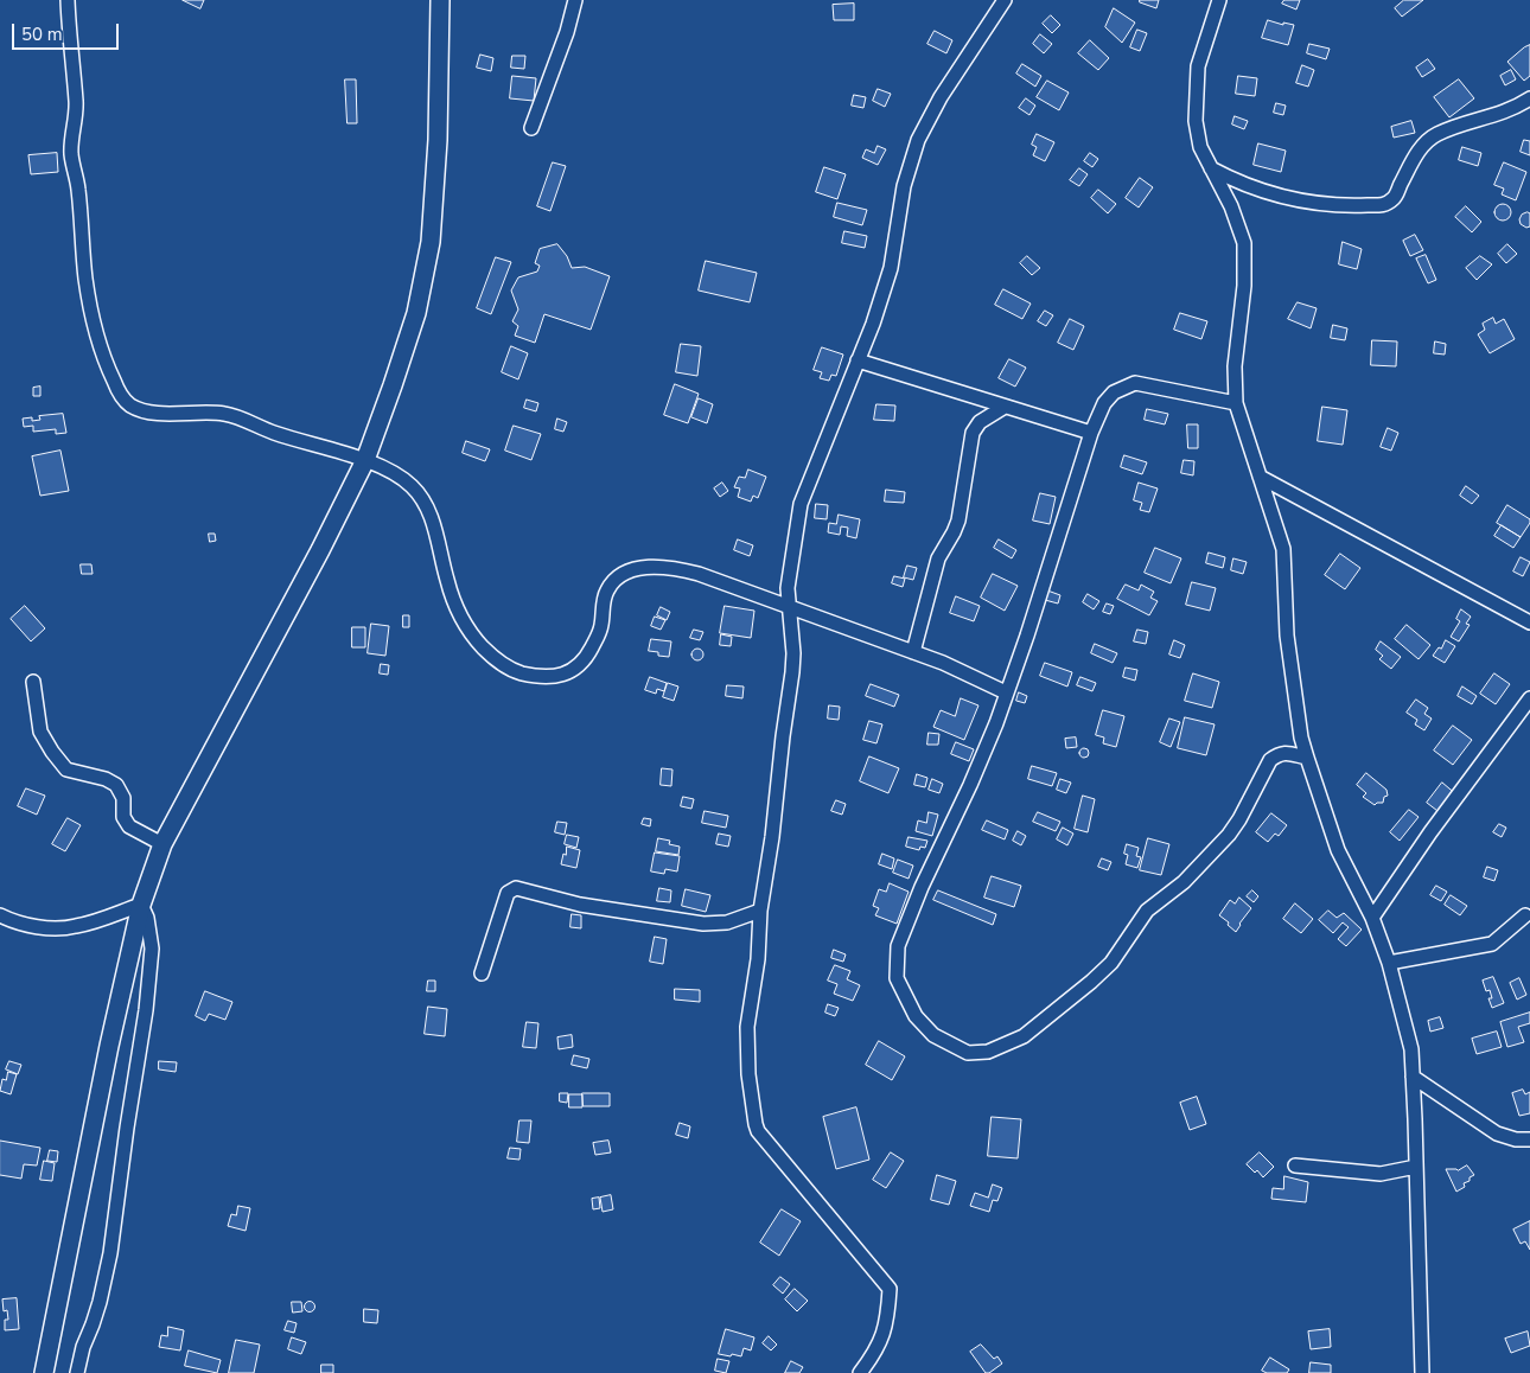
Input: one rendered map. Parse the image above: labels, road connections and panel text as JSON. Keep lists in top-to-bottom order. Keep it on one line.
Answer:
{"scale_bar":"50 m"}
